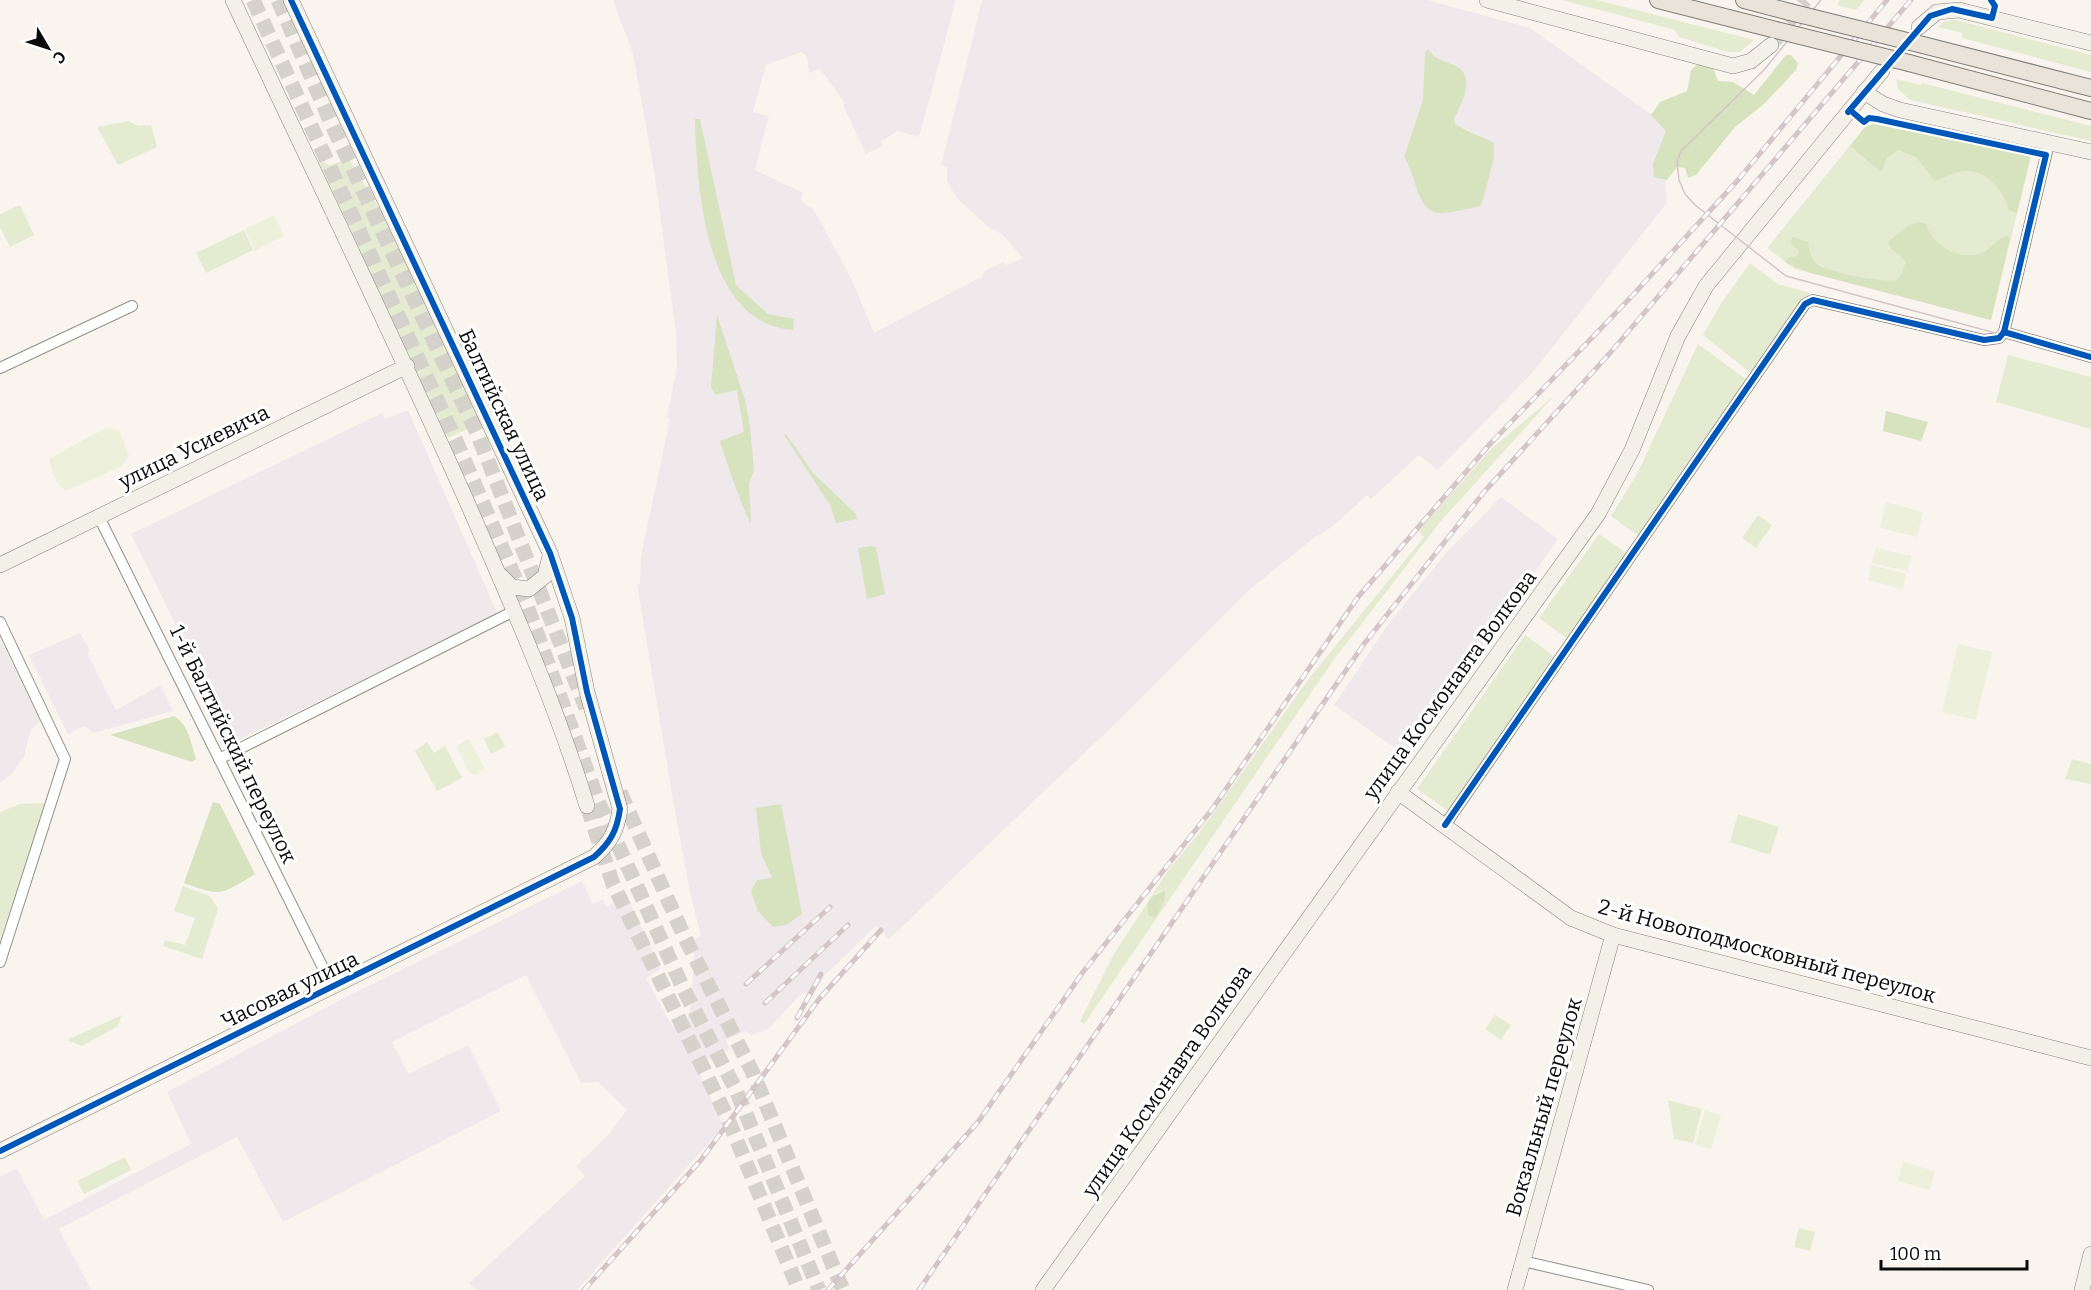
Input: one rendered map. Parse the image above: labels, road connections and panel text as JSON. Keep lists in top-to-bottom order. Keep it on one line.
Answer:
{"streets":{"street":["Балтийская улица","улица Усиевича","улица Космонавта Волкова","1-й Балтийский переулок","2-й Новоподмосковный переулок","Часовая улица","Вокзальный переулок"]},"crossings":[["Балтийская улица","Часовая улица"],["улица Усиевича","1-й Балтийский переулок"],["улица Космонавта Волкова","2-й Новоподмосковный переулок"],["1-й Балтийский переулок","Часовая улица"],["2-й Новоподмосковный переулок","Вокзальный переулок"]],"scale_bar":"100 m","north":"bottom right"}
